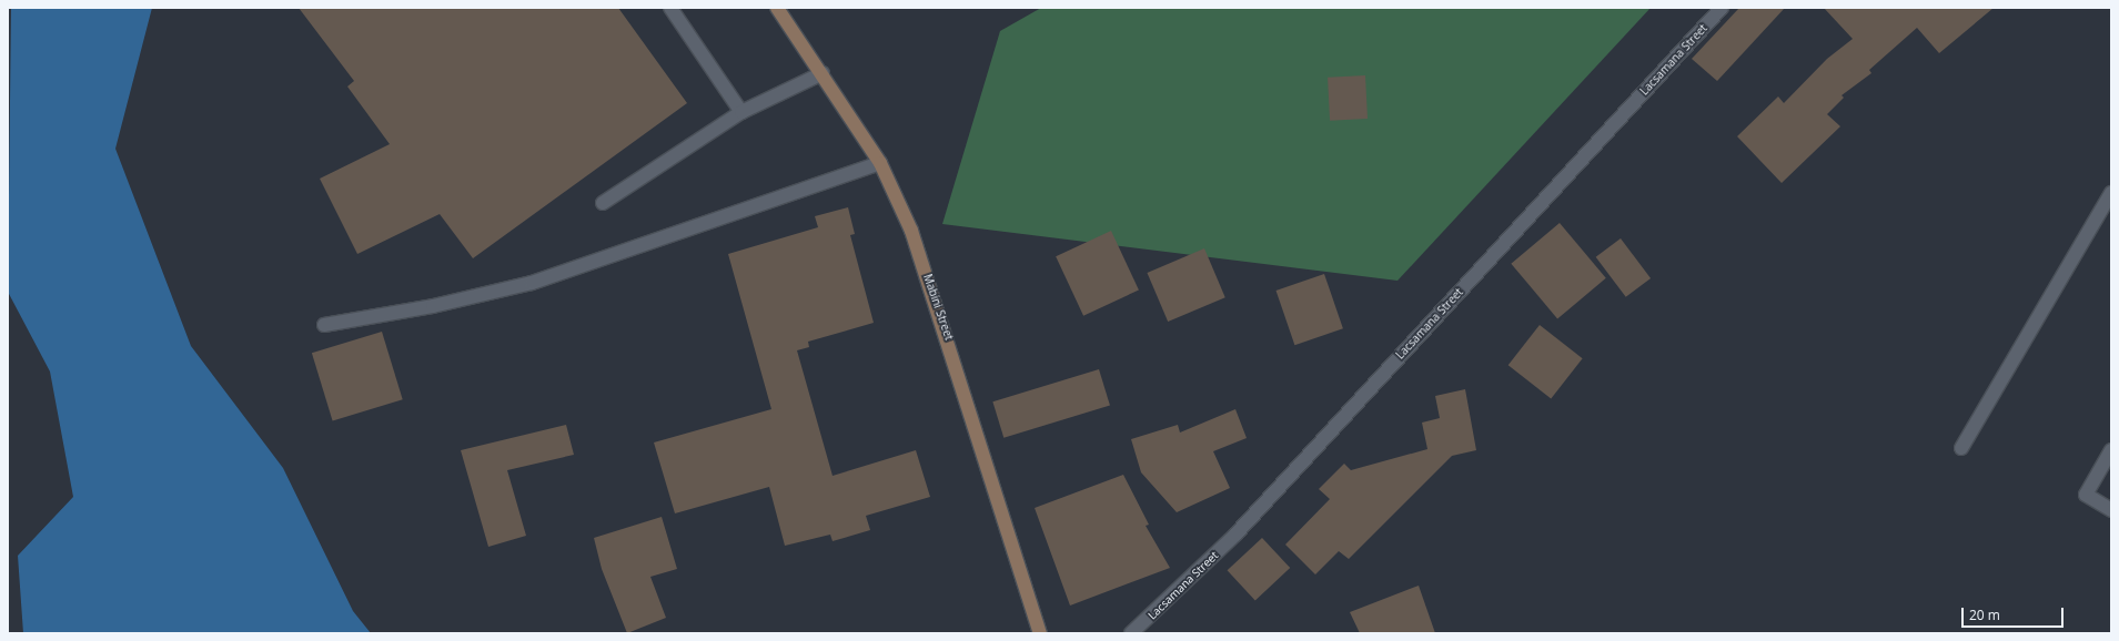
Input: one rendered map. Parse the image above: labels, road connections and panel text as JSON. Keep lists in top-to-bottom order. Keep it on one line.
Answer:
{"streets":{"main road":["Mabini Street"],"street":["Lacsamana Street"]},"scale_bar":"20 m"}
